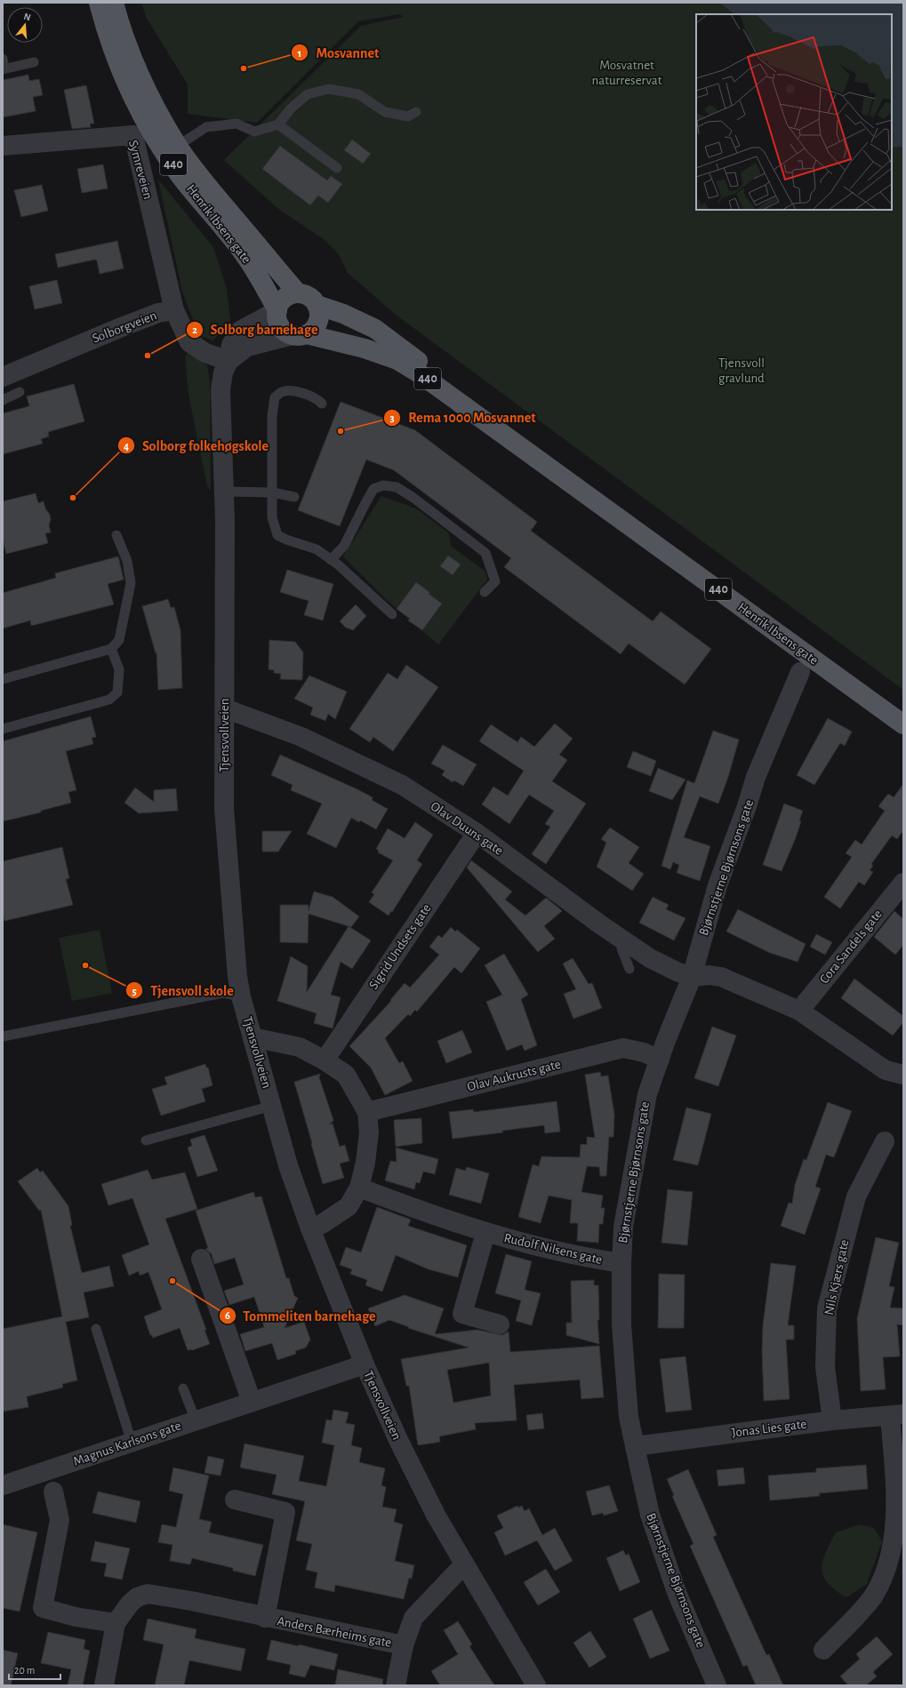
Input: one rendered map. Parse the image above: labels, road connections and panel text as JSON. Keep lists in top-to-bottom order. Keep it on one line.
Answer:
{"streets":{"main road":["440","Henrik Ibsens gate"],"street":["Symreveien","Solborgveien","Tjensvollveien","Olav Duuns gate","Bjørnstjerne Bjørnsons gate","Sigrid Undsets gate","Cora Sandels gate","Olav Aukrusts gate","Rudolf Nilsens gate","Nils Kjærs gate","Jonas Lies gate","Magnus Karlsons gate","Anders Bærheims gate"]},"crossings":[["440","Henrik Ibsens gate"],["440","Tjensvollveien"],["Symreveien","Solborgveien"],["Henrik Ibsens gate","Tjensvollveien"],["Solborgveien","Tjensvollveien"],["Tjensvollveien","Olav Duuns gate"],["Tjensvollveien","Magnus Karlsons gate"],["Olav Duuns gate","Bjørnstjerne Bjørnsons gate"],["Olav Duuns gate","Sigrid Undsets gate"],["Bjørnstjerne Bjørnsons gate","Olav Aukrusts gate"],["Bjørnstjerne Bjørnsons gate","Rudolf Nilsens gate"],["Bjørnstjerne Bjørnsons gate","Jonas Lies gate"],["Nils Kjærs gate","Jonas Lies gate"]],"parks":["Mosvatnet naturreservat","Tjensvoll gravlund"],"places":["Mosvannet","Solborg barnehage","Rema 1000 Mosvannet","Solborg folkehøgskole","Tjensvoll skole","Tommeliten barnehage"],"scale_bar":"20 m","north":"top"}
